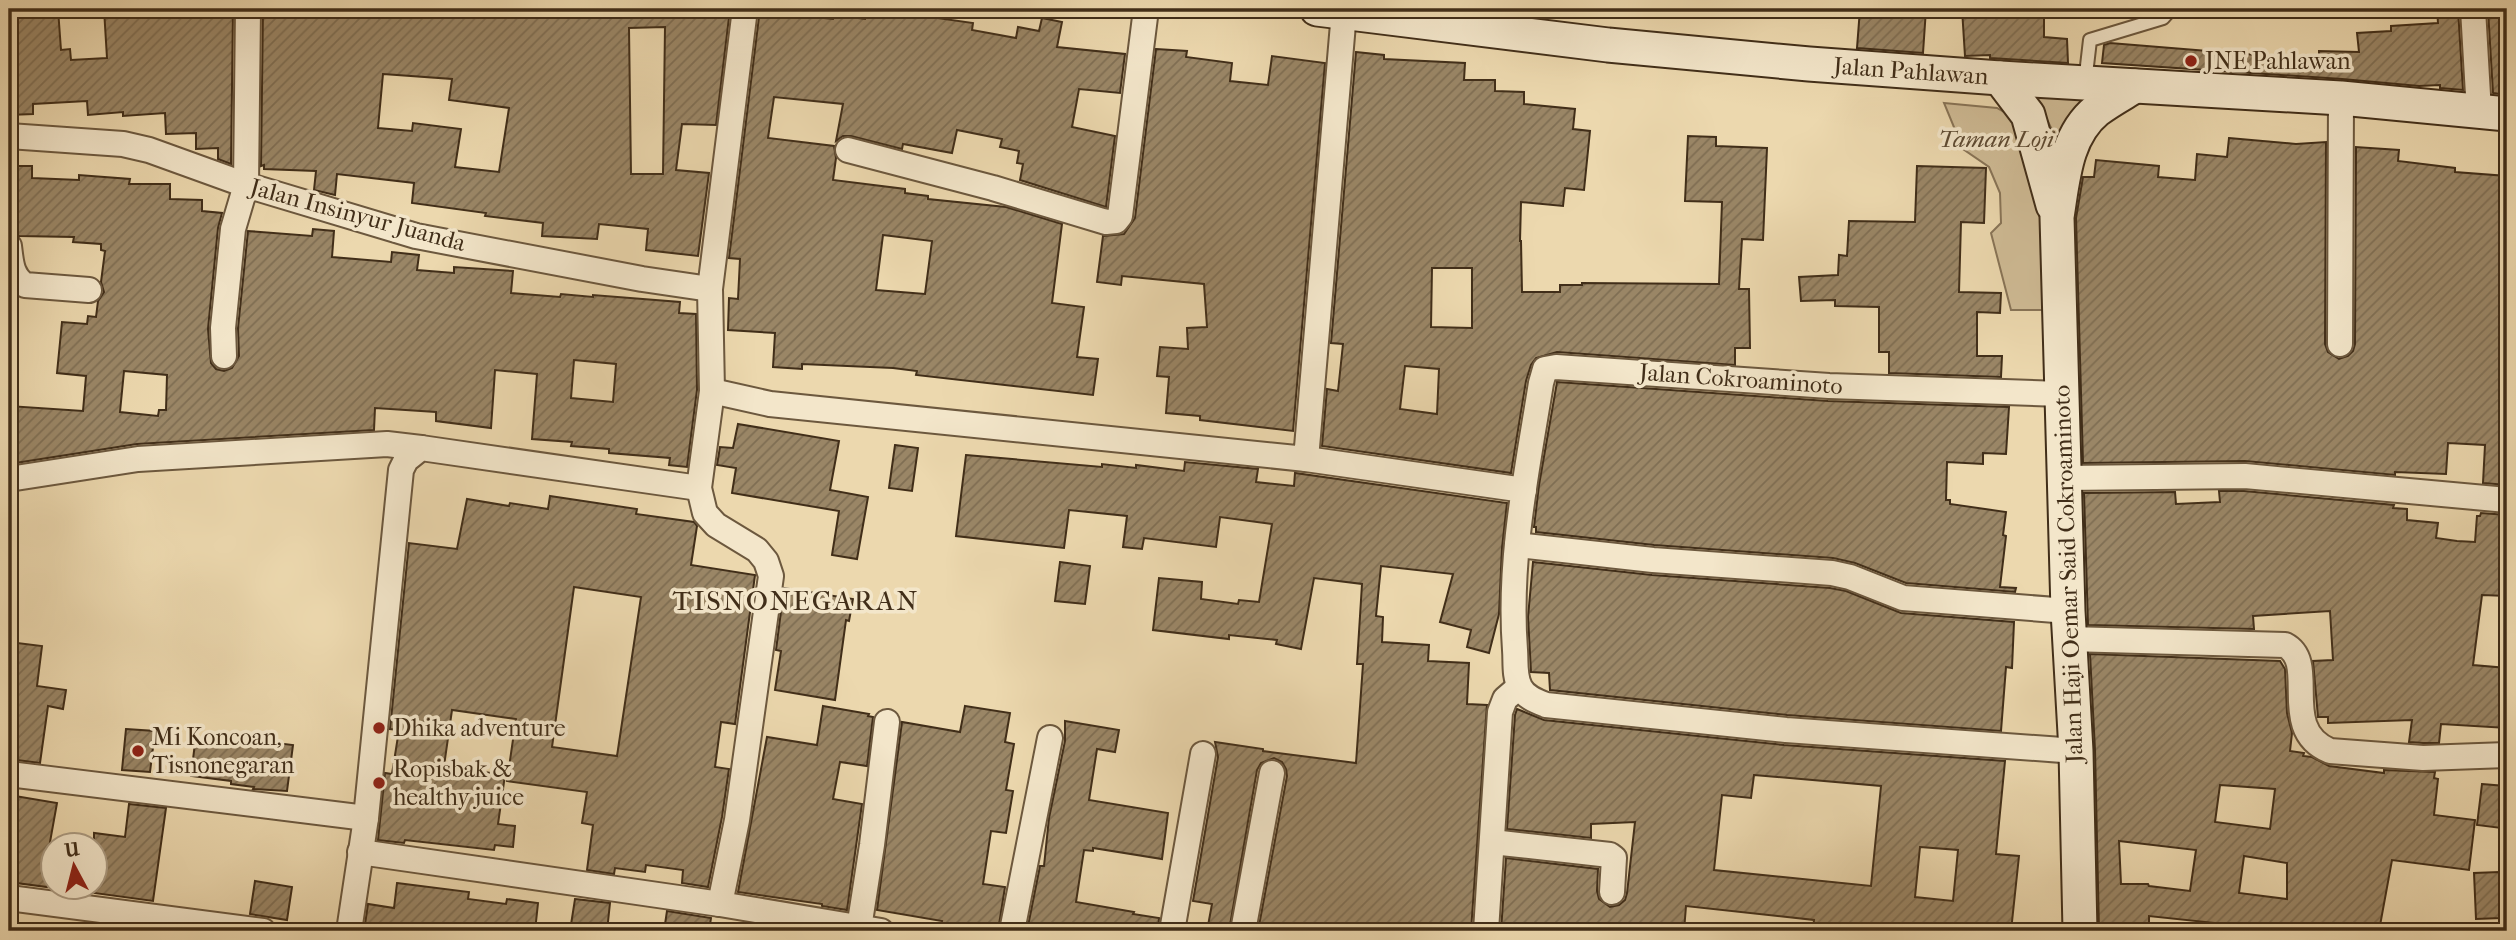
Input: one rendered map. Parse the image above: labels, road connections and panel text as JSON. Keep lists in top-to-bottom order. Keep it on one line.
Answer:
{"streets":{"main road":["Jalan Pahlawan","Jalan Haji Oemar Said Cokroaminoto"],"street":["Jalan Insinyur Juanda","Jalan Cokroaminoto"]},"crossings":[["Jalan Cokroaminoto","Jalan Haji Oemar Said Cokroaminoto"]],"districts":["TISNONEGARAN"],"parks":["Taman Loji"],"places":["JNE Pahlawan","Dhika adventure","Mi Koncoan, Tisnonegaran","Ropisbak & healthy juice"],"north":"top"}
